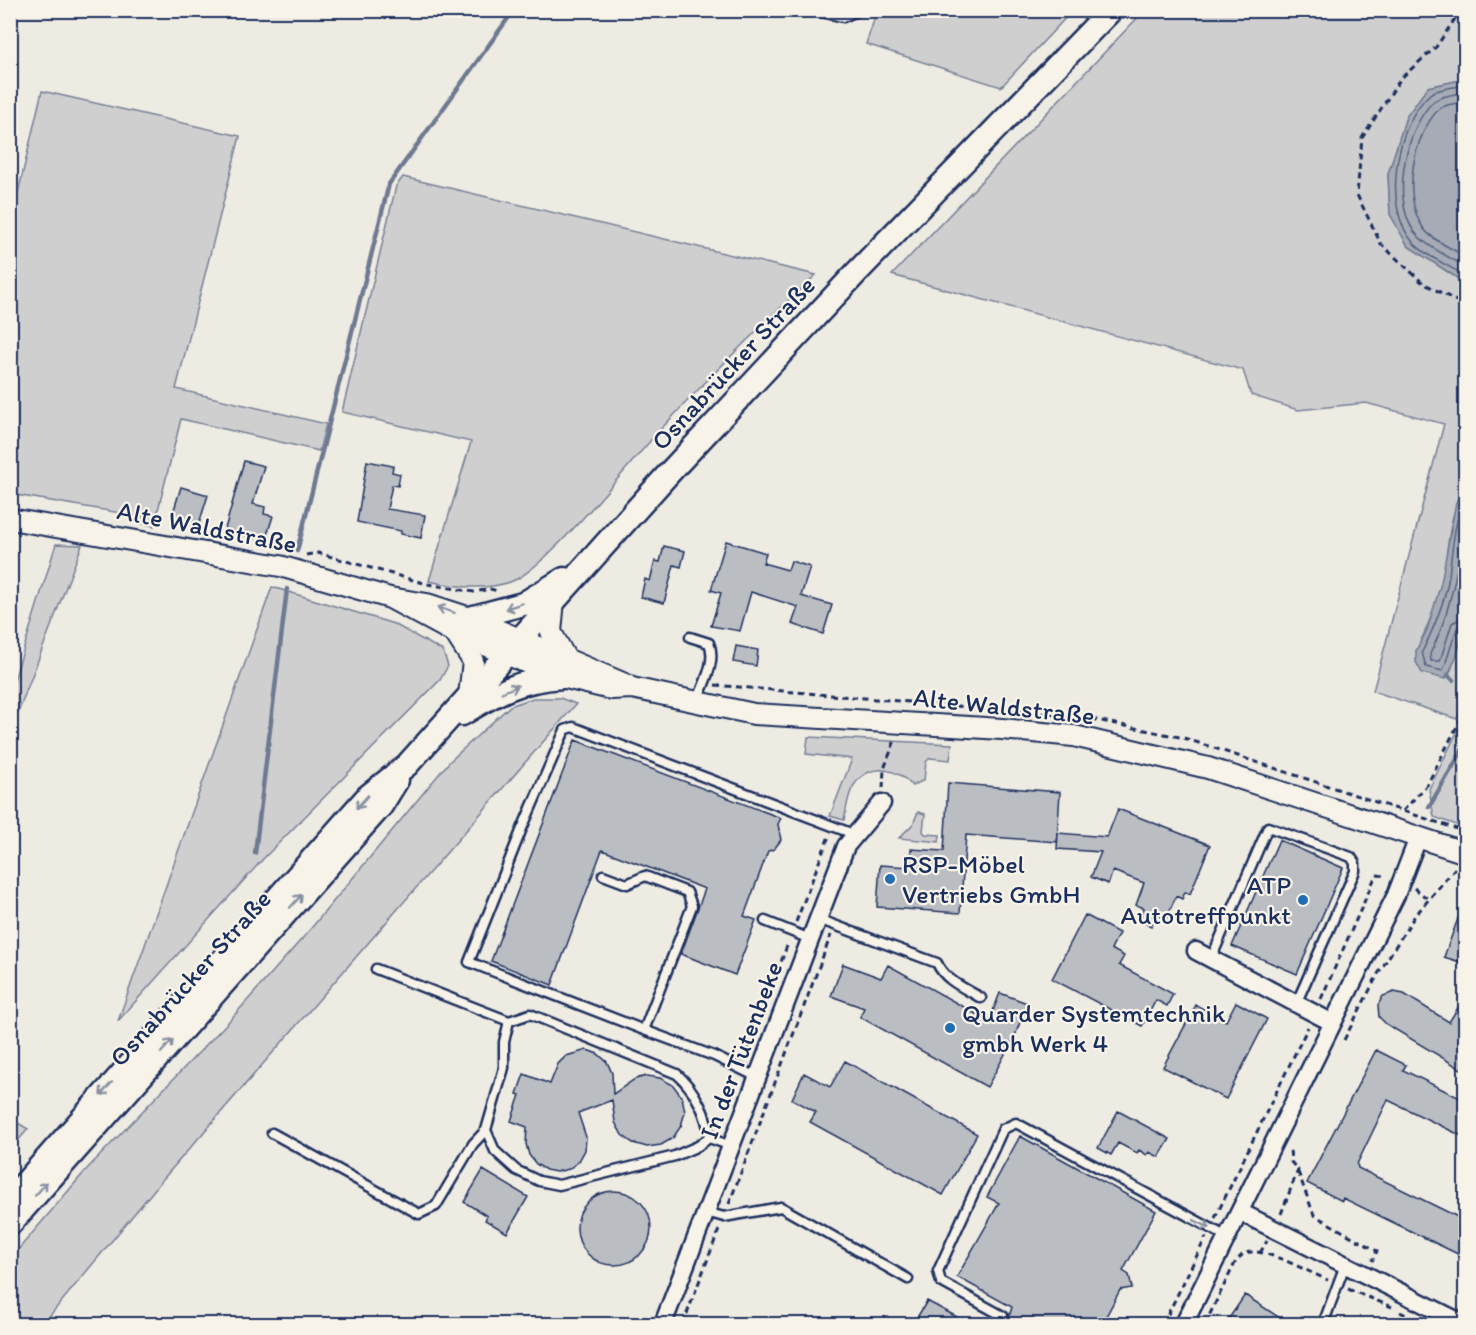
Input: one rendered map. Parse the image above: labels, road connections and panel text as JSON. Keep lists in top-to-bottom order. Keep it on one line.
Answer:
{"streets":{"main road":["Osnabrücker Straße"],"street":["Alte Waldstraße","In der Tütenbeke"]},"crossings":[["Osnabrücker Straße","Alte Waldstraße"]],"places":["RSP-Möbel Vertriebs GmbH","ATP Autotreffpunkt","Quarder Systemtechnik gmbh Werk 4"]}
